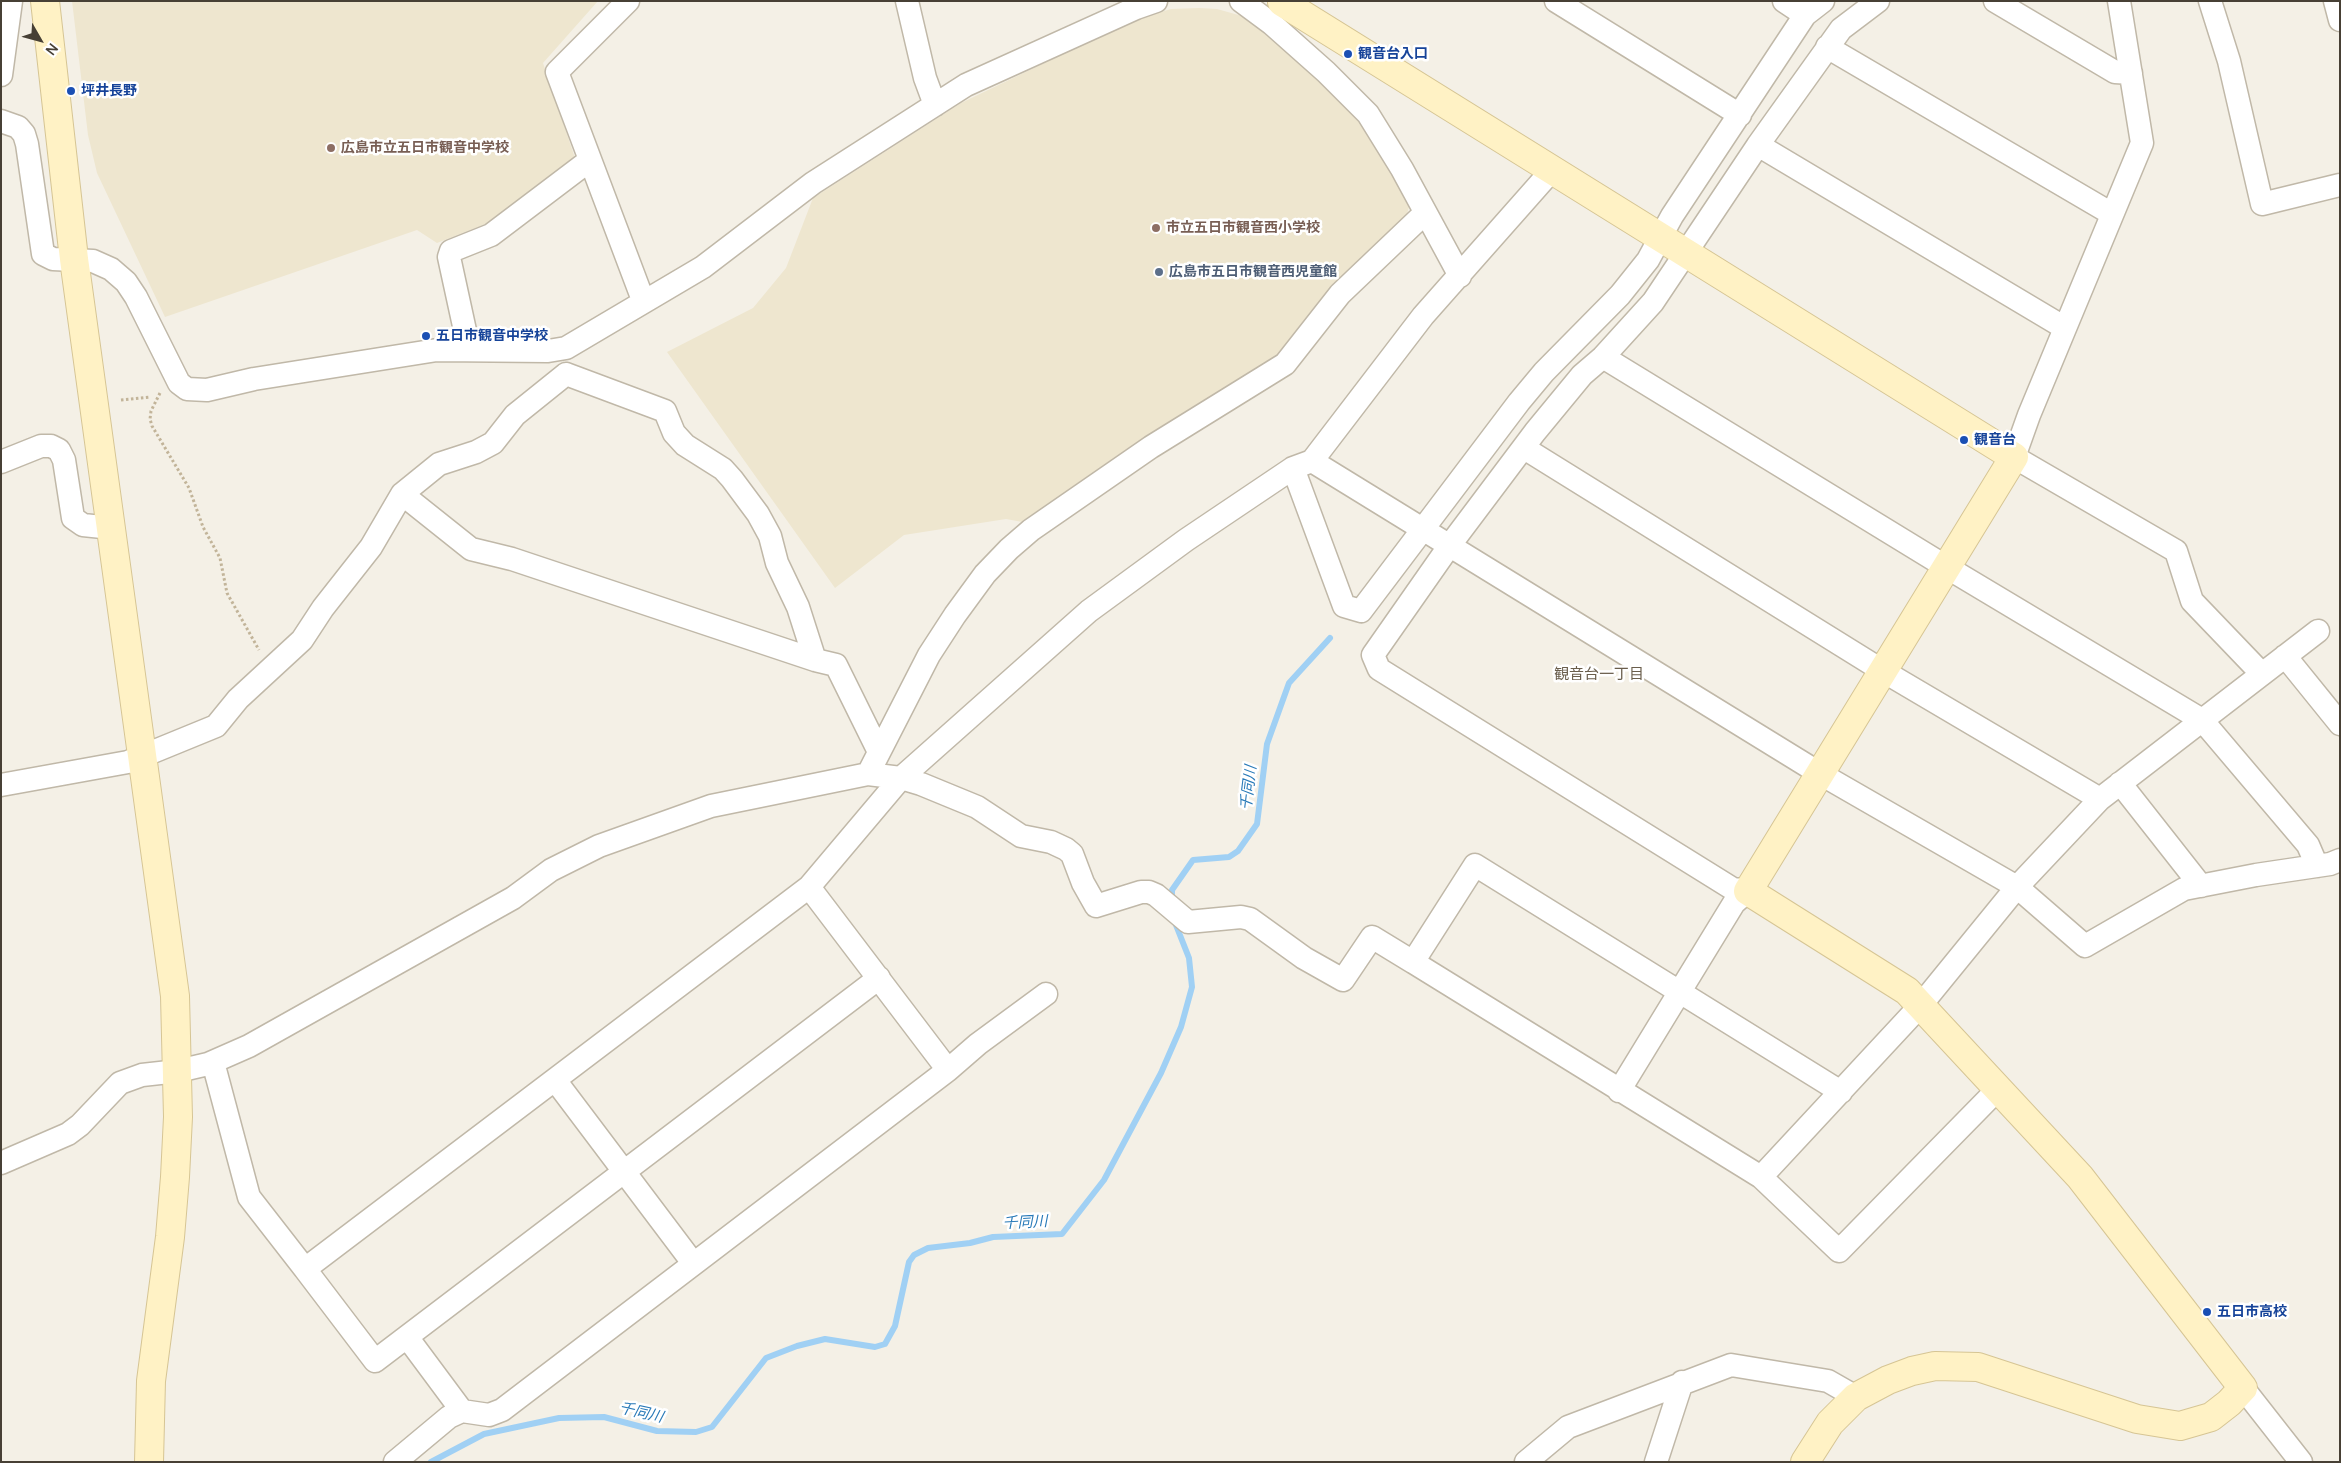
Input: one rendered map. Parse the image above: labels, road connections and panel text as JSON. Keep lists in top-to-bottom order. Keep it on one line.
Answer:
{"districts":["観音台一丁目"],"water":["千同川"],"places":["観音台入口","坪井長野","広島市立五日市観音中学校","市立五日市観音西小学校","広島市五日市観音西児童館","五日市観音中学校","観音台","五日市高校"],"north":"bottom right"}
